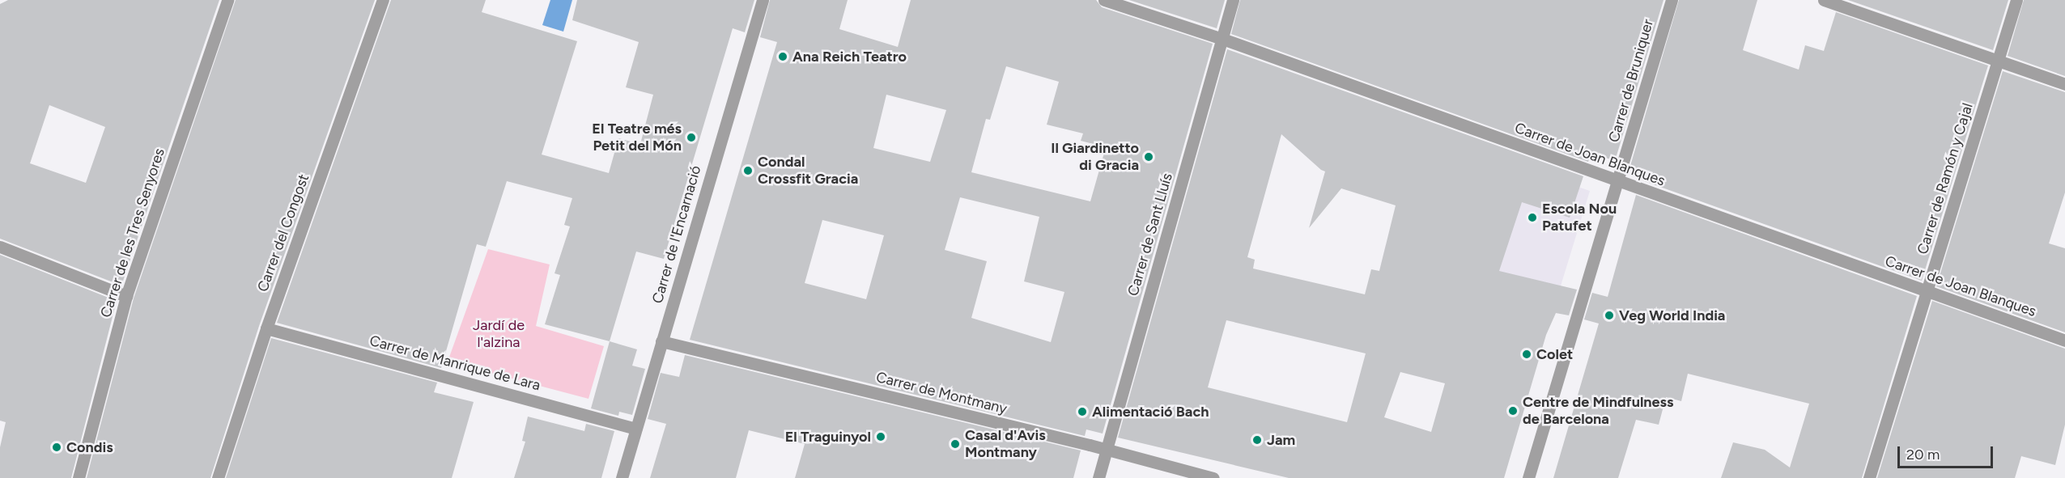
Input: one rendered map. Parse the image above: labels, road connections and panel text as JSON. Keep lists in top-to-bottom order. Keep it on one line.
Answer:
{"streets":{"street":["Carrer de Bruniquer","Carrer de Joan Blanques","Carrer de Ramón y Cajal","Carrer de les Tres Senyores","Carrer del Congost","Carrer de l'Encarnació","Carrer de Sant Lluís","Carrer de Manrique de Lara","Carrer de Montmany"]},"crossings":[["Carrer de Bruniquer","Carrer de Joan Blanques"],["Carrer de Joan Blanques","Carrer de Ramón y Cajal"],["Carrer de Joan Blanques","Carrer de Sant Lluís"],["Carrer del Congost","Carrer de Manrique de Lara"],["Carrer de l'Encarnació","Carrer de Manrique de Lara"],["Carrer de l'Encarnació","Carrer de Montmany"],["Carrer de Sant Lluís","Carrer de Montmany"]],"parks":["Jardí de l'alzina"],"places":["Ana Reich Teatro","El Teatre més Petit del Món","Il Giardinetto di Gracia","Condal Crossfit Gracia","Escola Nou Patufet","Veg World India","Colet","Centre de Mindfulness de Barcelona","Alimentació Bach","El Traguinyol","Jam","Casal d'Avis Montmany","Condis"],"scale_bar":"20 m"}
